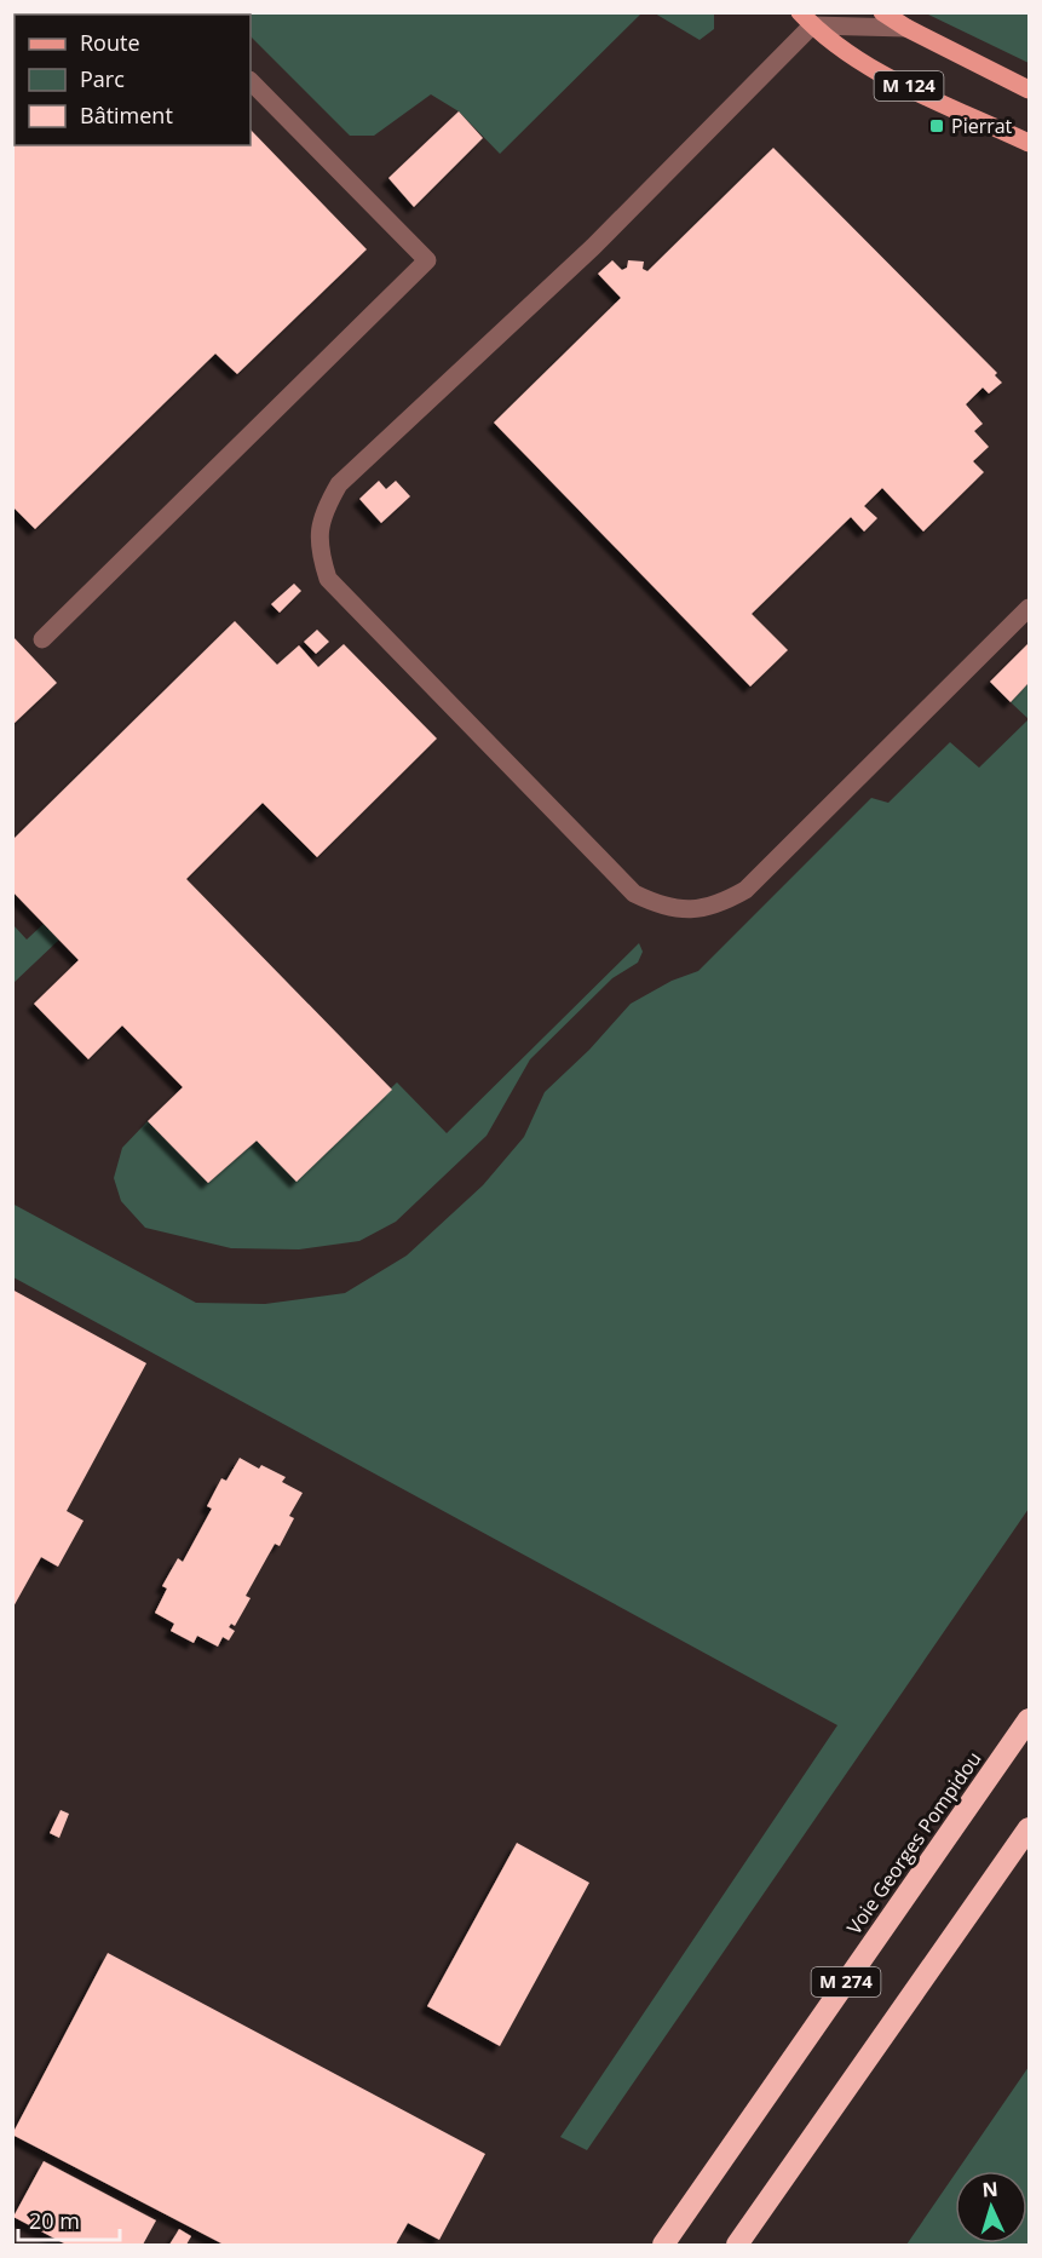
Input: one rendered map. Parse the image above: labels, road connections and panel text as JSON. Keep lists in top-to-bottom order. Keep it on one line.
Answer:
{"streets":{"highway":["Voie Georges Pompidou","M 274"],"main road":["M 124"]},"places":{"transit":["Pierrat"]},"legend":["Route","Parc","Bâtiment"],"scale_bar":"20 m","north":"top"}
